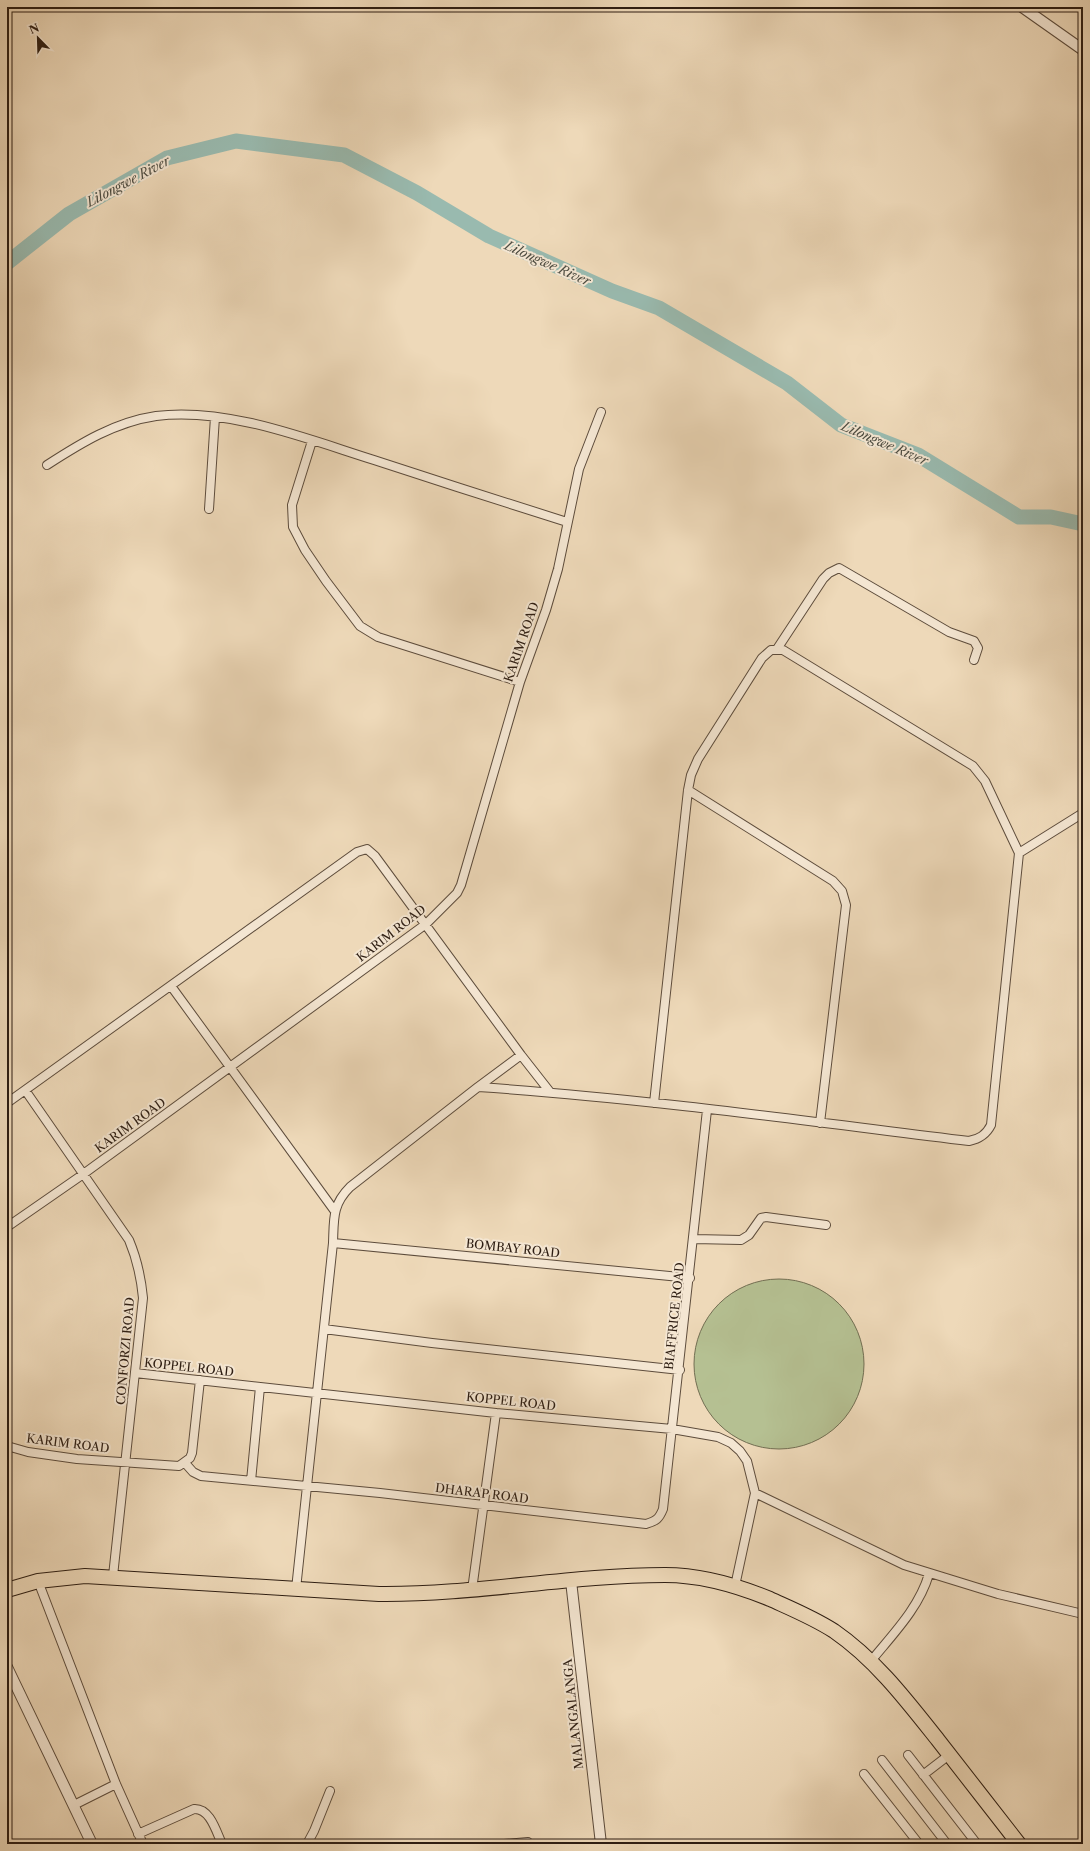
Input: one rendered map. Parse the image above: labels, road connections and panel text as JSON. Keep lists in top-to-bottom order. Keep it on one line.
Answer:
{"streets":{"street":["KARIM ROAD","BOMBAY ROAD","BIAFFRICE ROAD","CONFORZI ROAD","KOPPEL ROAD","DHARAP ROAD","MALANGALANGA"]},"crossings":[["KARIM ROAD","CONFORZI ROAD"],["KARIM ROAD","DHARAP ROAD"],["BOMBAY ROAD","BIAFFRICE ROAD"],["BIAFFRICE ROAD","KOPPEL ROAD"],["BIAFFRICE ROAD","DHARAP ROAD"],["CONFORZI ROAD","KOPPEL ROAD"]],"water":["Lilongwe River"],"north":"top left"}
